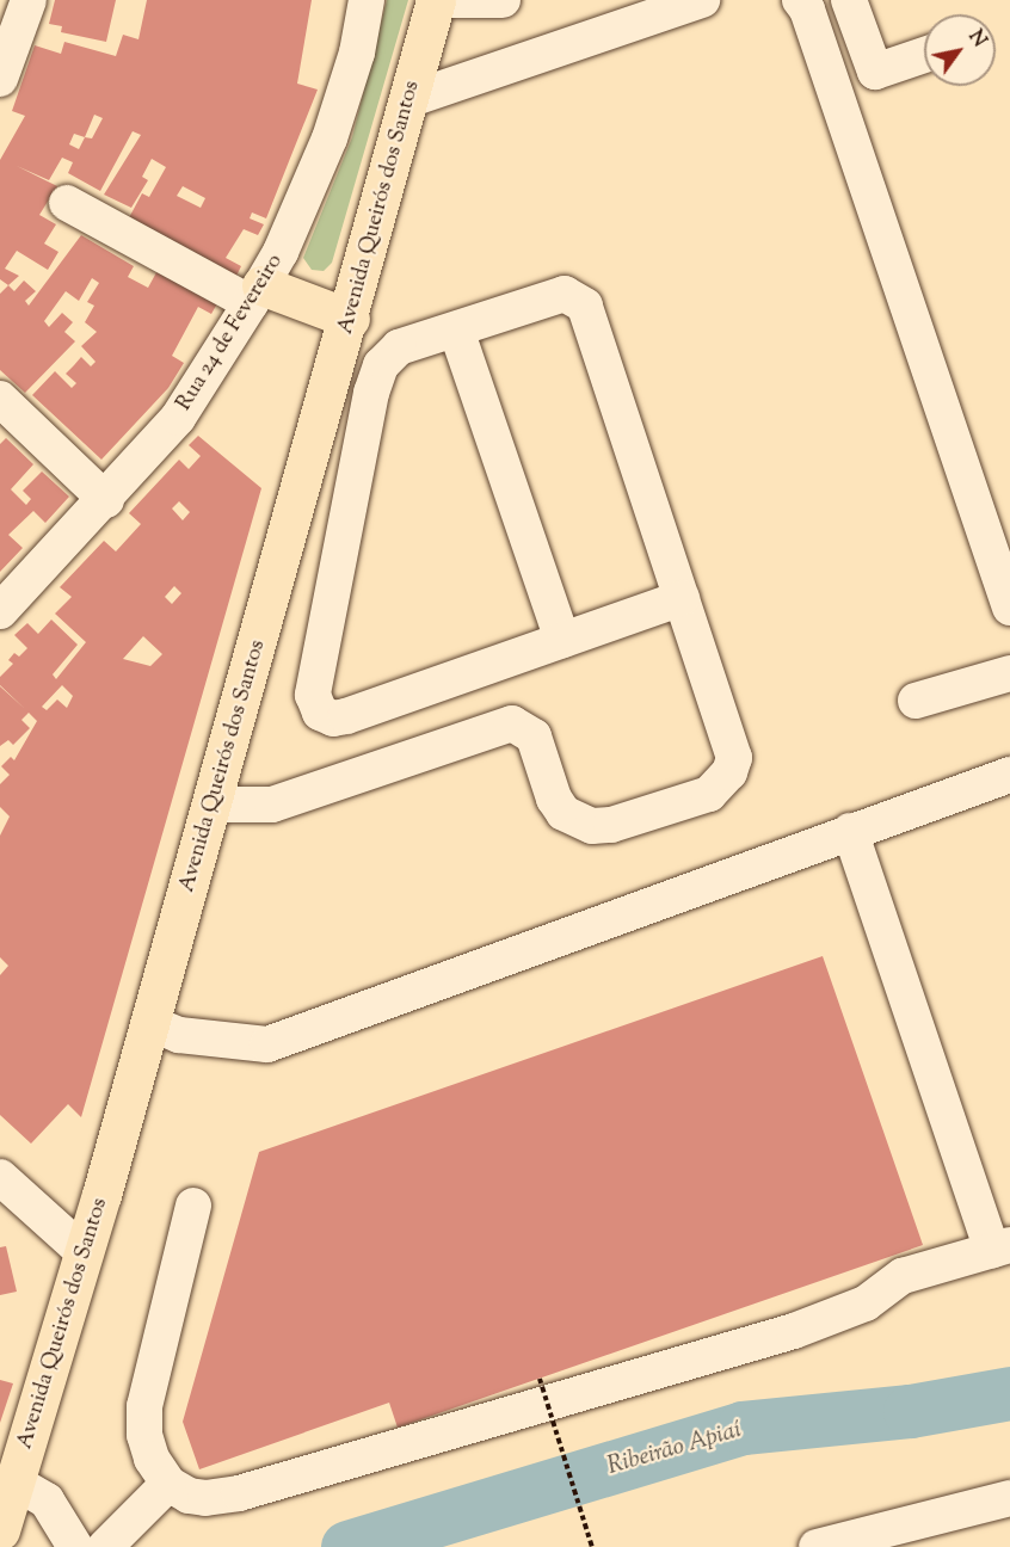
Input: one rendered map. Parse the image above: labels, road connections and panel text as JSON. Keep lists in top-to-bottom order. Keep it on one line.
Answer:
{"streets":{"main road":["Avenida Queirós dos Santos"],"street":["Rua 24 de Fevereiro"]},"water":["Ribeirão Apiaí"],"north":"top right"}
